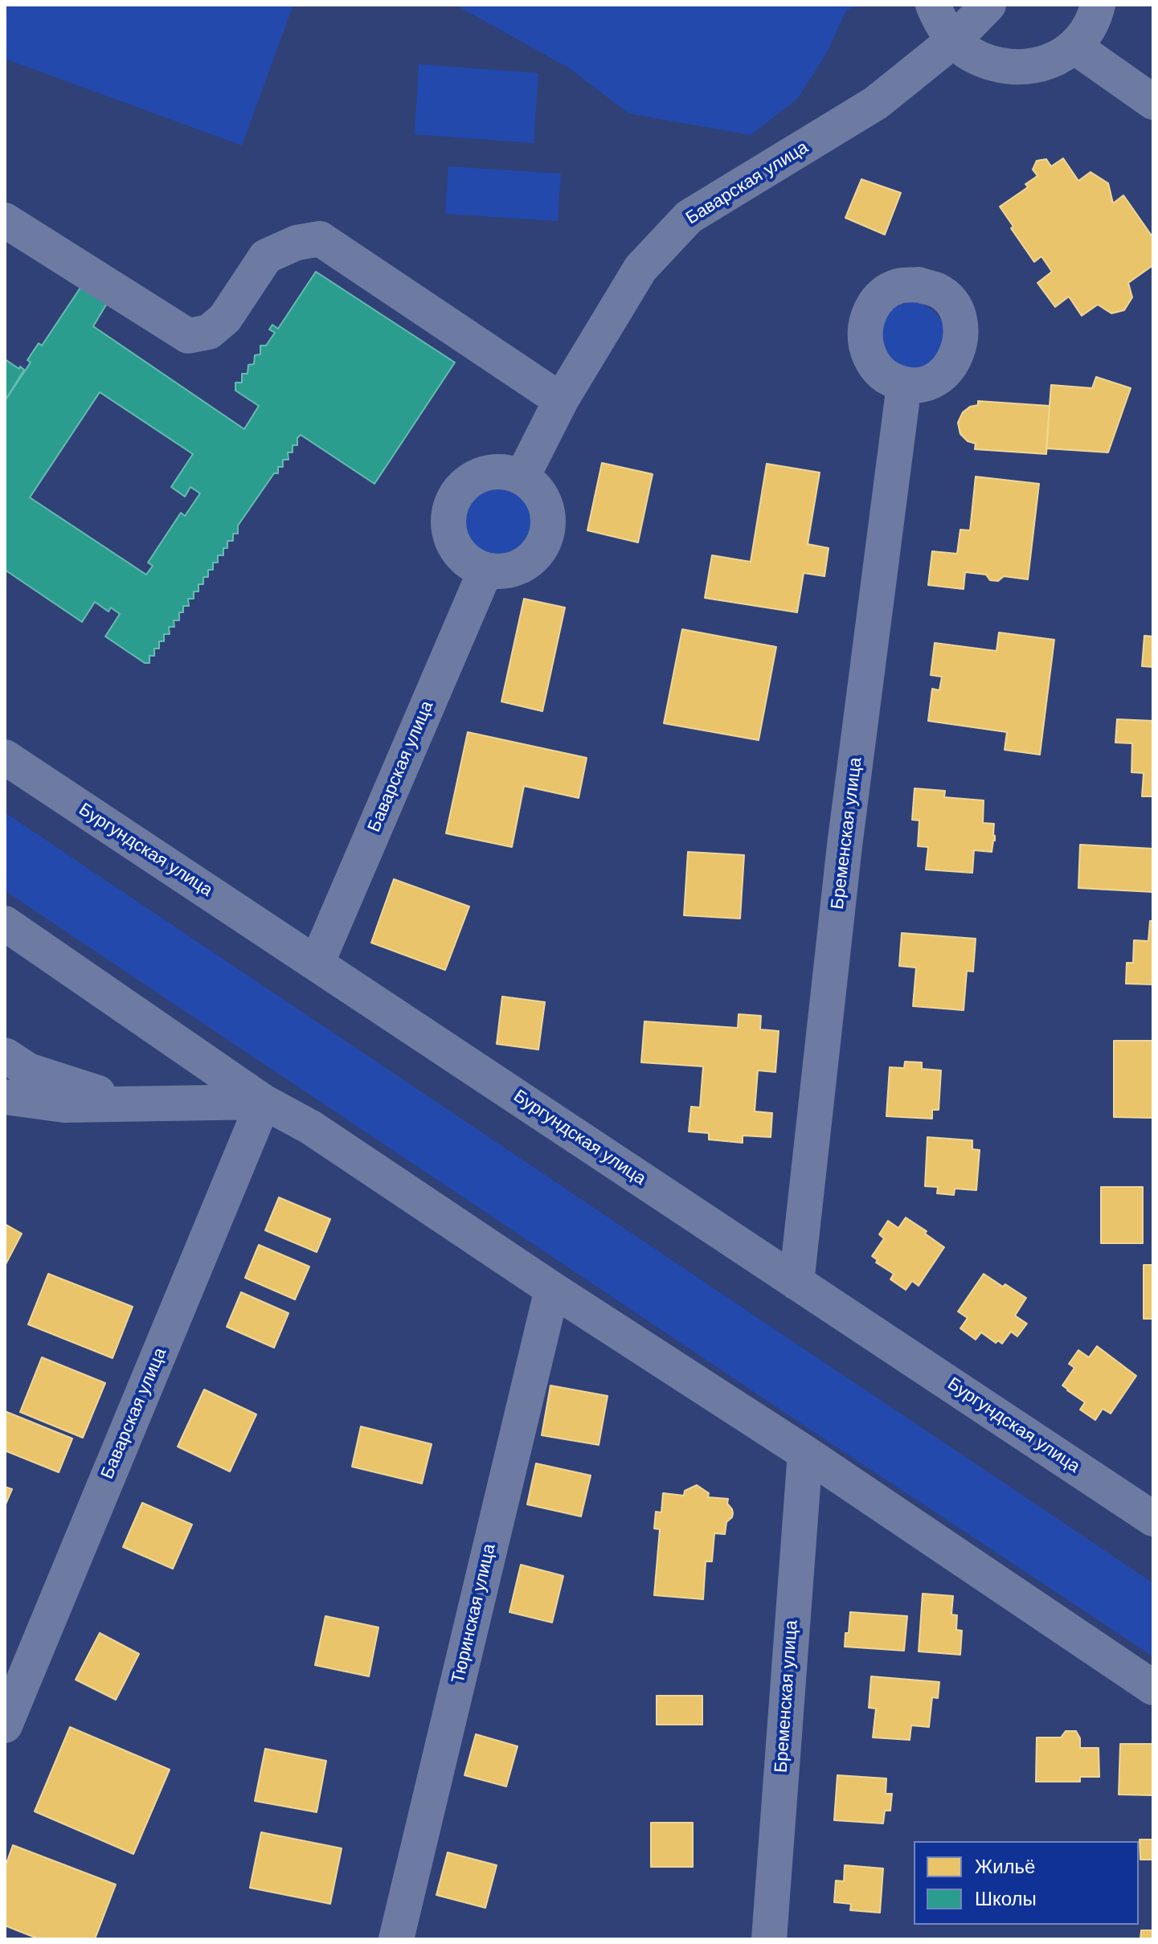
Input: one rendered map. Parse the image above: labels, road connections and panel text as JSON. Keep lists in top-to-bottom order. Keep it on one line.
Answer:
{"streets":{"street":["Баварская улица","Бременская улица","Бургундская улица","Тюринская улица"]},"crossings":[["Баварская улица","Бургундская улица"],["Бременская улица","Бургундская улица"]],"legend":["Жильё","Школы"]}
